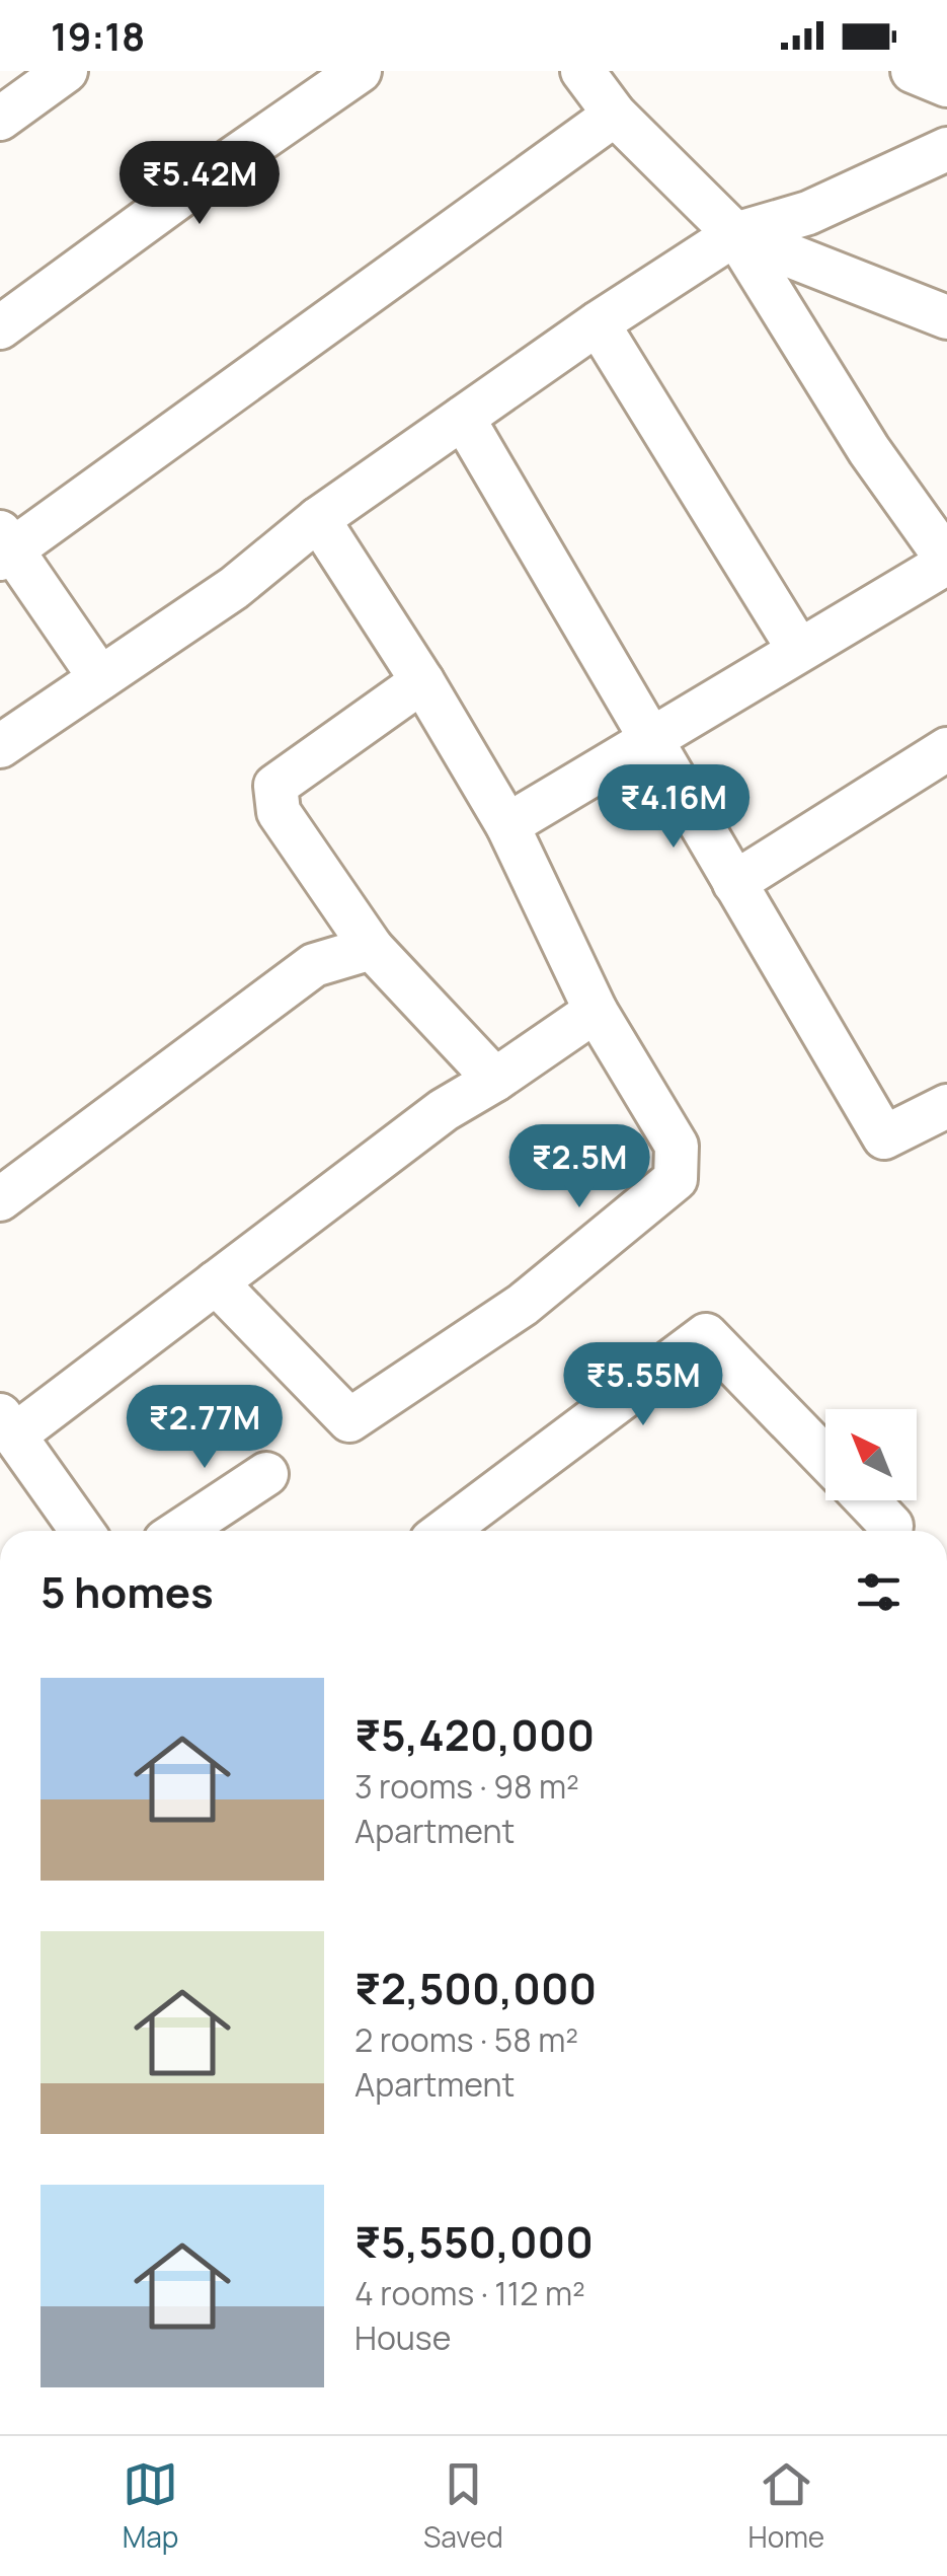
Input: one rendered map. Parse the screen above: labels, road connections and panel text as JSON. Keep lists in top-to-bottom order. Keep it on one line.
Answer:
{"north":"top left","page":{"status":"19:18","price":["₹5.42M","₹4.16M","₹2.5M","₹5.55M","₹2.77M"],"heading":"5 homes","list":[{"name":"₹5,420,000","note":"3 rooms · 98 m² · Apartment"},{"name":"₹2,500,000","note":"2 rooms · 58 m² · Apartment"},{"name":"₹5,550,000","note":"4 rooms · 112 m² · House"}],"tabs":["Map","Saved","Home"]}}
